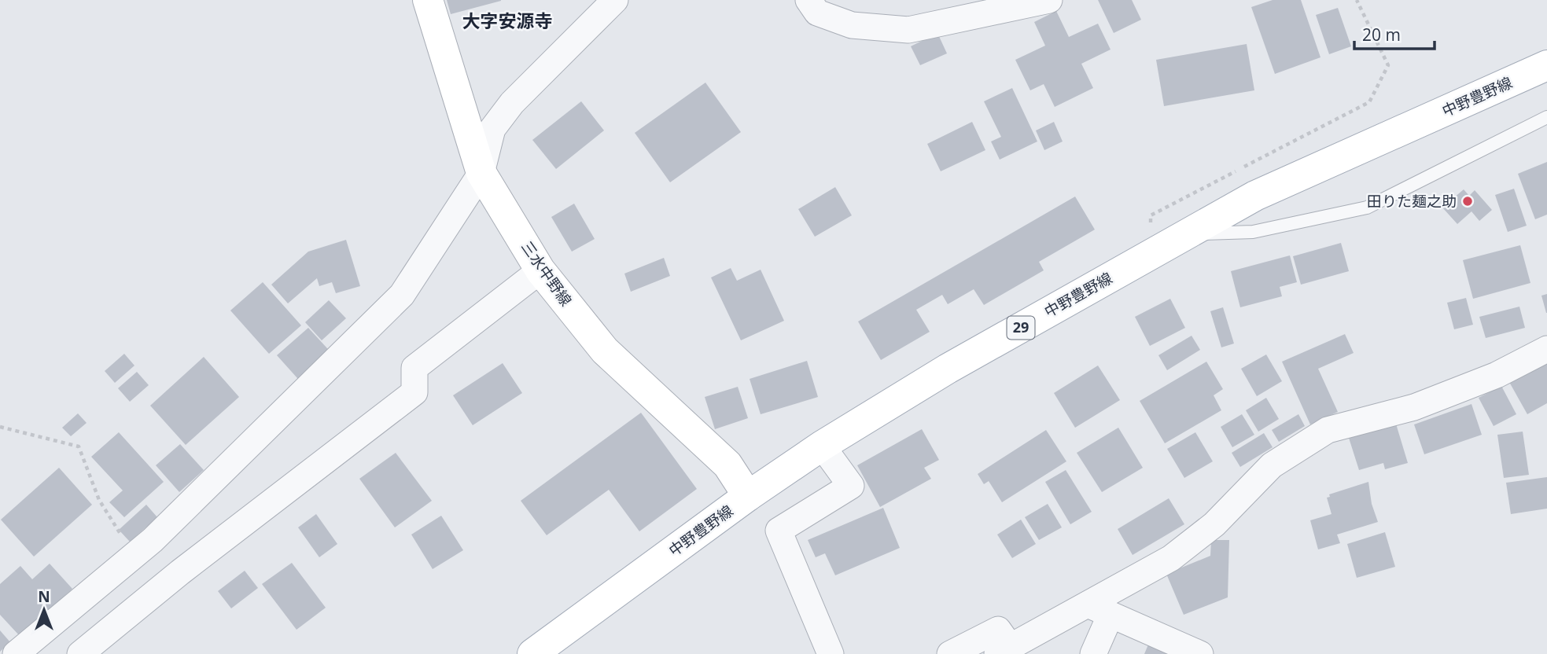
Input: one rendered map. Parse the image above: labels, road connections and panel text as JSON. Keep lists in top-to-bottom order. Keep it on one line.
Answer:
{"streets":{"main road":["中野豊野線","三水中野線","29"]},"crossings":[["中野豊野線","三水中野線"]],"districts":["大字安源寺"],"places":["田りた麺之助"],"scale_bar":"20 m","north":"top"}
